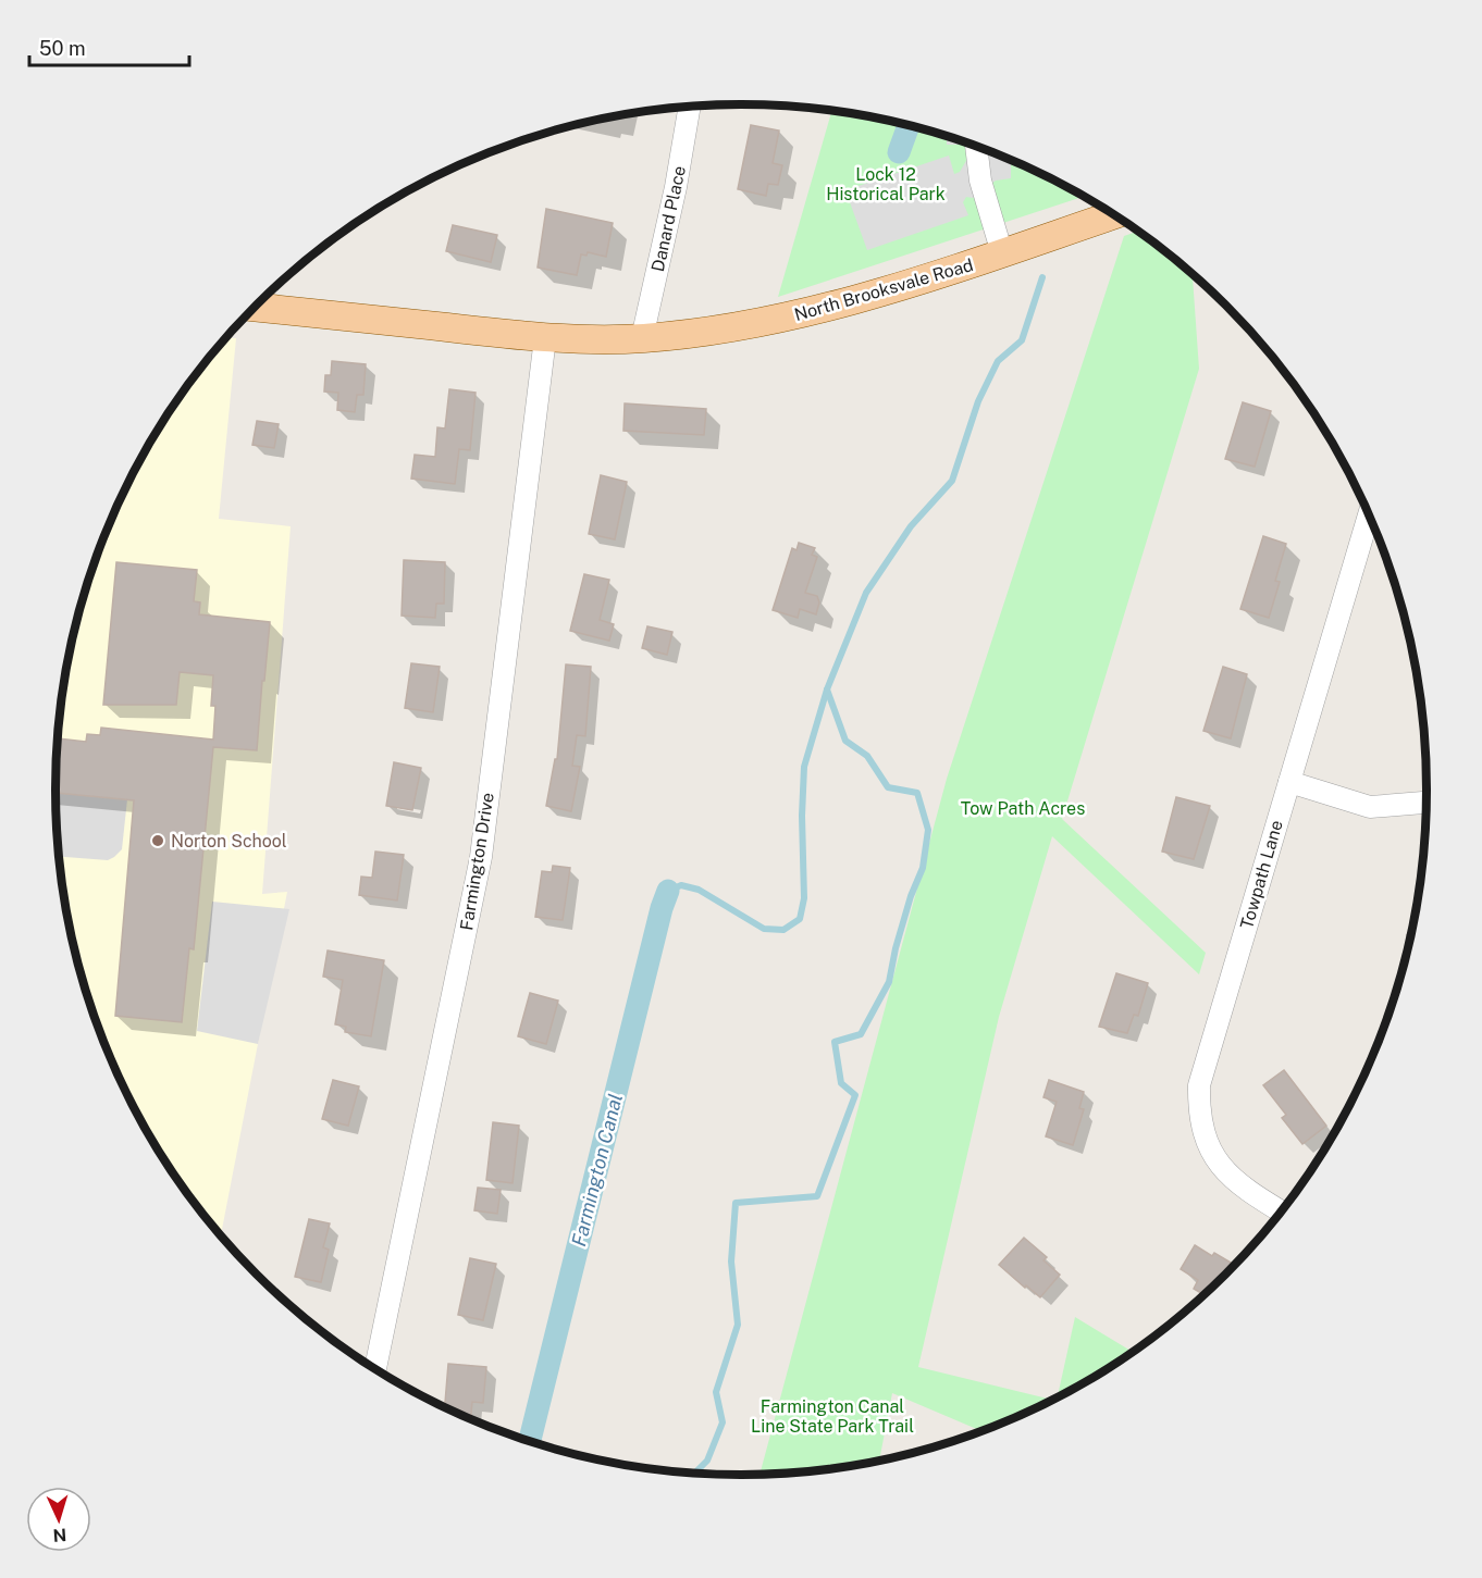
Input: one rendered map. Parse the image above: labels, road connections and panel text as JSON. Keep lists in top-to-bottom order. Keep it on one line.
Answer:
{"streets":{"main road":["North Brooksvale Road"],"street":["Danard Place","Farmington Drive","Towpath Lane"]},"crossings":[["Danard Place","North Brooksvale Road"],["North Brooksvale Road","Farmington Drive"]],"water":["Farmington Canal"],"parks":["Lock 12 Historical Park","Tow Path Acres","Farmington Canal Line State Park Trail"],"places":["Norton School"],"scale_bar":"50 m","north":"bottom"}
